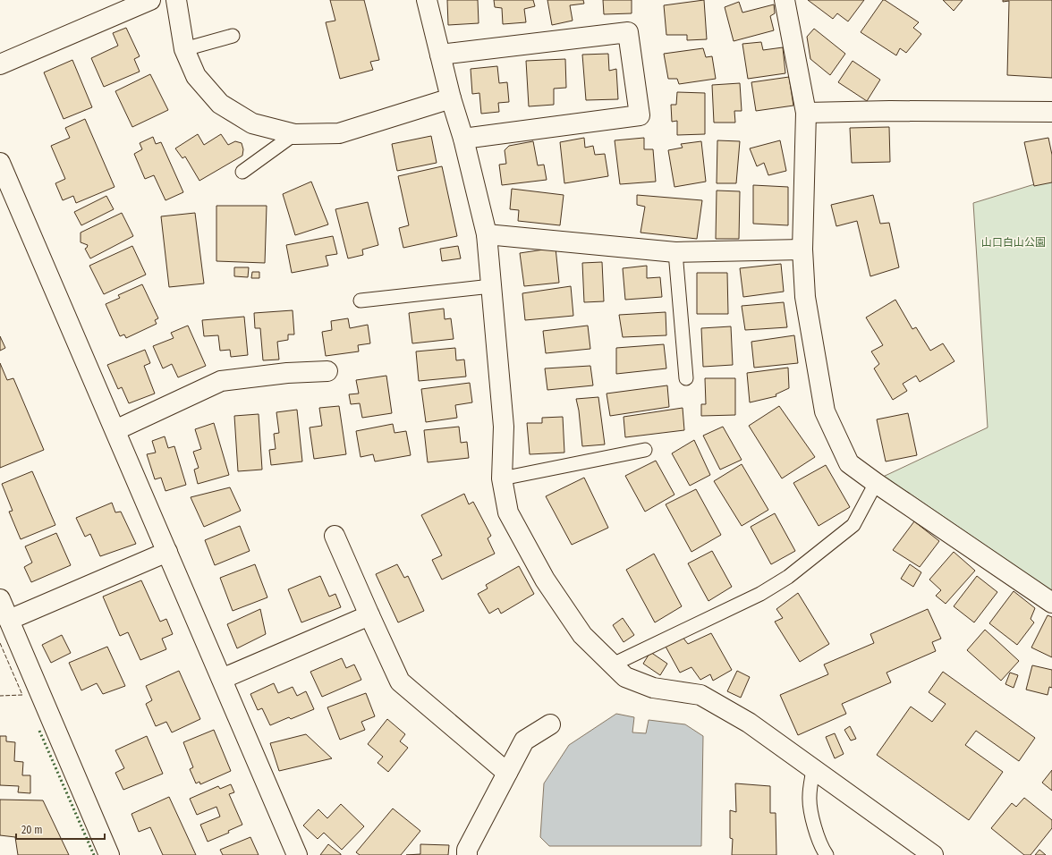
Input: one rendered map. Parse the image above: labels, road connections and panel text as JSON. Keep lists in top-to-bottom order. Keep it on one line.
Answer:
{"parks":["山口白山公園"],"scale_bar":"20 m"}
